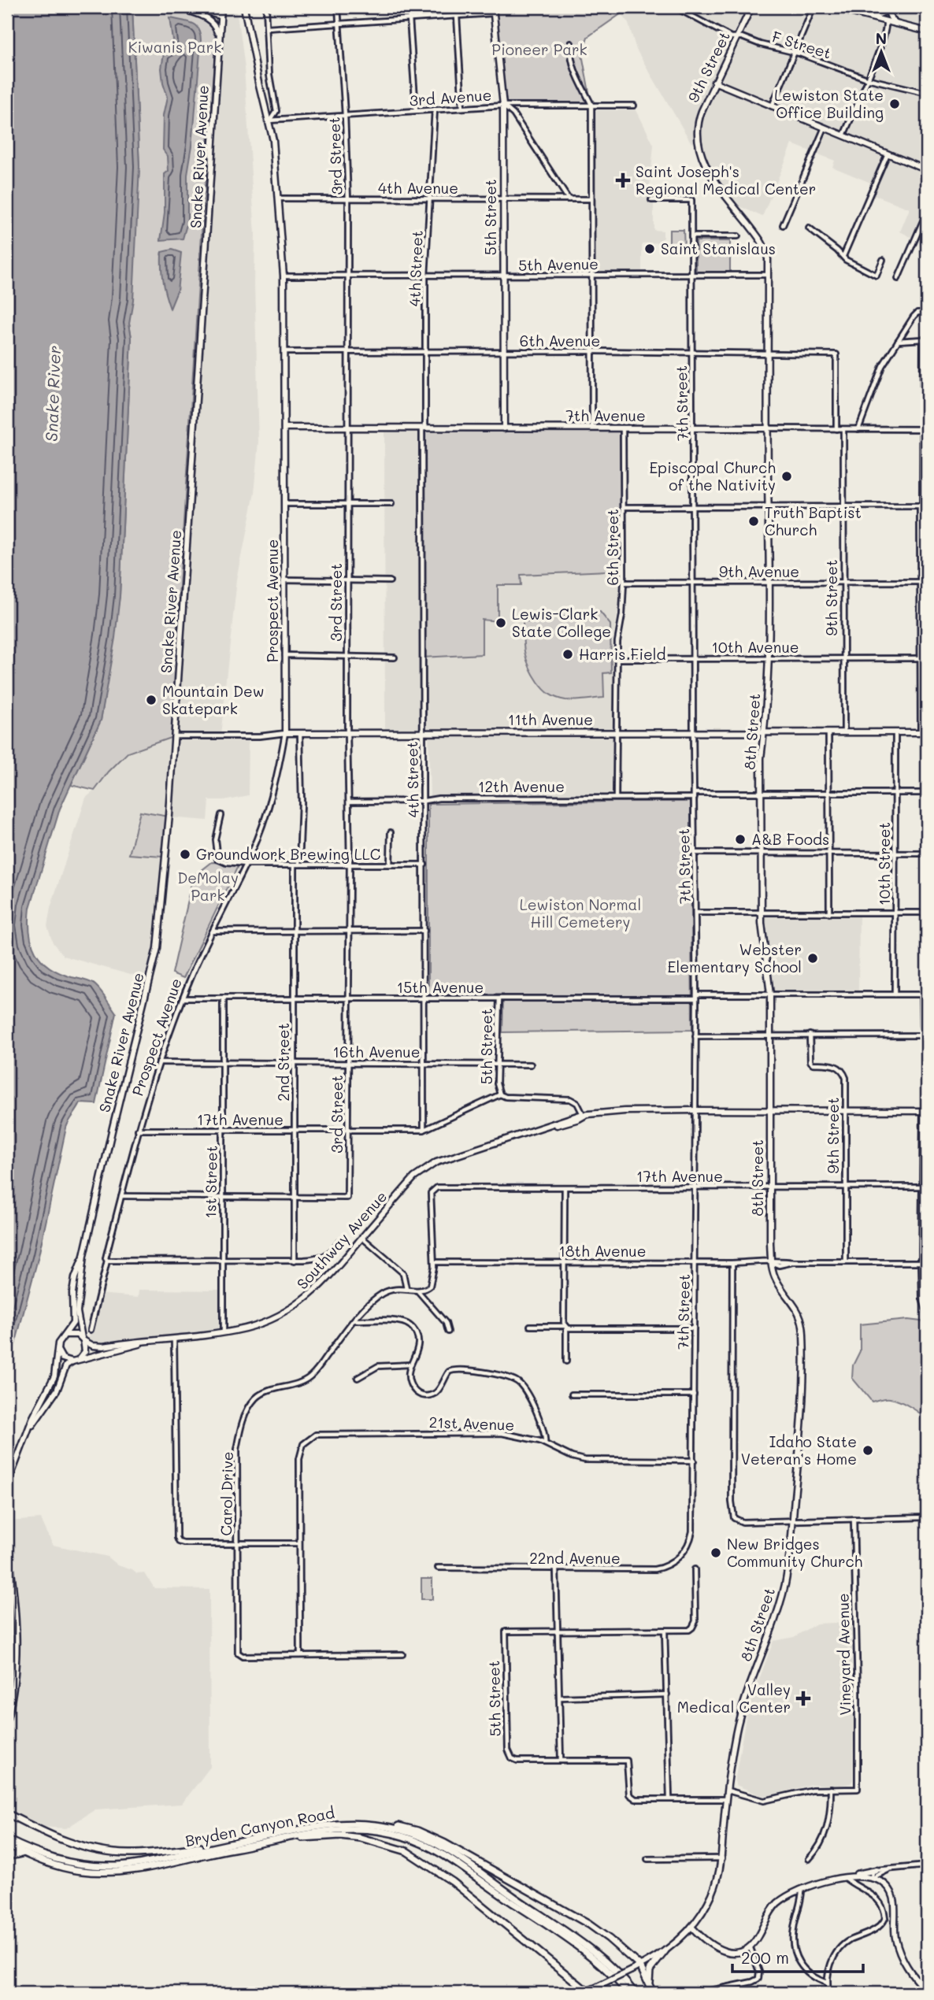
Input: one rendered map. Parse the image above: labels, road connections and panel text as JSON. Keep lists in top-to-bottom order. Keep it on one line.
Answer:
{"streets":{"main road":["9th Street","Snake River Avenue","5th Street","7th Avenue","Prospect Avenue","11th Avenue","8th Street","Southway Avenue","Bryden Canyon Road"],"street":["F Street","3rd Avenue","3rd Street","4th Avenue","5th Avenue","4th Street","6th Avenue","7th Street","6th Street","9th Avenue","10th Avenue","12th Avenue","10th Street","15th Avenue","16th Avenue","2nd Street","17th Avenue","1st Street","18th Avenue","21st Avenue","Carol Drive","22nd Avenue","Vineyard Avenue"]},"crossings":[["F Street","9th Street"],["9th Street","7th Avenue"],["9th Street","9th Avenue"],["9th Street","10th Avenue"],["9th Street","11th Avenue"],["9th Street","8th Street"],["9th Street","17th Avenue"],["9th Street","18th Avenue"],["3rd Avenue","3rd Street"],["3rd Avenue","5th Street"],["3rd Avenue","4th Street"],["3rd Avenue","Prospect Avenue"],["3rd Street","4th Avenue"],["3rd Street","5th Avenue"],["3rd Street","6th Avenue"],["3rd Street","7th Avenue"],["3rd Street","11th Avenue"],["3rd Street","12th Avenue"],["3rd Street","15th Avenue"],["3rd Street","16th Avenue"],["3rd Street","2nd Street"],["3rd Street","17th Avenue"],["Snake River Avenue","11th Avenue"],["Snake River Avenue","Southway Avenue"],["4th Avenue","5th Street"],["4th Avenue","4th Street"],["4th Avenue","Prospect Avenue"],["5th Street","5th Avenue"],["5th Street","6th Avenue"],["5th Street","7th Avenue"],["5th Street","15th Avenue"],["5th Street","16th Avenue"],["5th Street","17th Avenue"],["5th Avenue","4th Street"],["5th Avenue","7th Street"],["5th Avenue","Prospect Avenue"],["5th Avenue","8th Street"],["4th Street","6th Avenue"],["4th Street","7th Avenue"],["4th Street","11th Avenue"],["4th Street","12th Avenue"],["4th Street","15th Avenue"],["4th Street","16th Avenue"],["4th Street","17th Avenue"],["6th Avenue","7th Street"],["6th Avenue","7th Avenue"],["6th Avenue","Prospect Avenue"],["6th Avenue","8th Street"],["7th Street","7th Avenue"],["7th Street","9th Avenue"],["7th Street","10th Avenue"],["7th Street","11th Avenue"],["7th Street","12th Avenue"],["7th Street","15th Avenue"],["7th Street","17th Avenue"],["7th Street","Southway Avenue"],["7th Street","18th Avenue"],["7th Street","21st Avenue"],["7th Street","22nd Avenue"],["7th Avenue","6th Street"],["7th Avenue","Prospect Avenue"],["7th Avenue","8th Street"],["6th Street","9th Avenue"],["6th Street","10th Avenue"],["6th Street","11th Avenue"],["6th Street","12th Avenue"],["9th Avenue","8th Street"],["Prospect Avenue","11th Avenue"],["Prospect Avenue","15th Avenue"],["Prospect Avenue","16th Avenue"],["Prospect Avenue","17th Avenue"],["10th Avenue","8th Street"],["11th Avenue","8th Street"],["11th Avenue","10th Street"],["11th Avenue","2nd Street"],["8th Street","15th Avenue"],["8th Street","17th Avenue"],["8th Street","18th Avenue"],["10th Street","15th Avenue"],["15th Avenue","2nd Street"],["15th Avenue","1st Street"],["16th Avenue","2nd Street"],["16th Avenue","1st Street"],["2nd Street","17th Avenue"],["17th Avenue","1st Street"],["17th Avenue","18th Avenue"],["1st Street","Southway Avenue"]],"water":["Snake River"],"parks":["Kiwanis Park","Pioneer Park","DeMolay Park","Lewiston Normal Hill Cemetery"],"places":{"other":["Lewiston State Office Building","Saint Stanislaus","Episcopal Church of the Nativity","Truth Baptist Church","Lewis-Clark State College","Harris Field","Mountain Dew Skatepark","A&B Foods","Groundwork Brewing LLC","Webster Elementary School","Idaho State Veteran's Home","New Bridges Community Church"],"health":["Saint Joseph's Regional Medical Center","Valley Medical Center"]},"scale_bar":"200 m","north":"top"}
